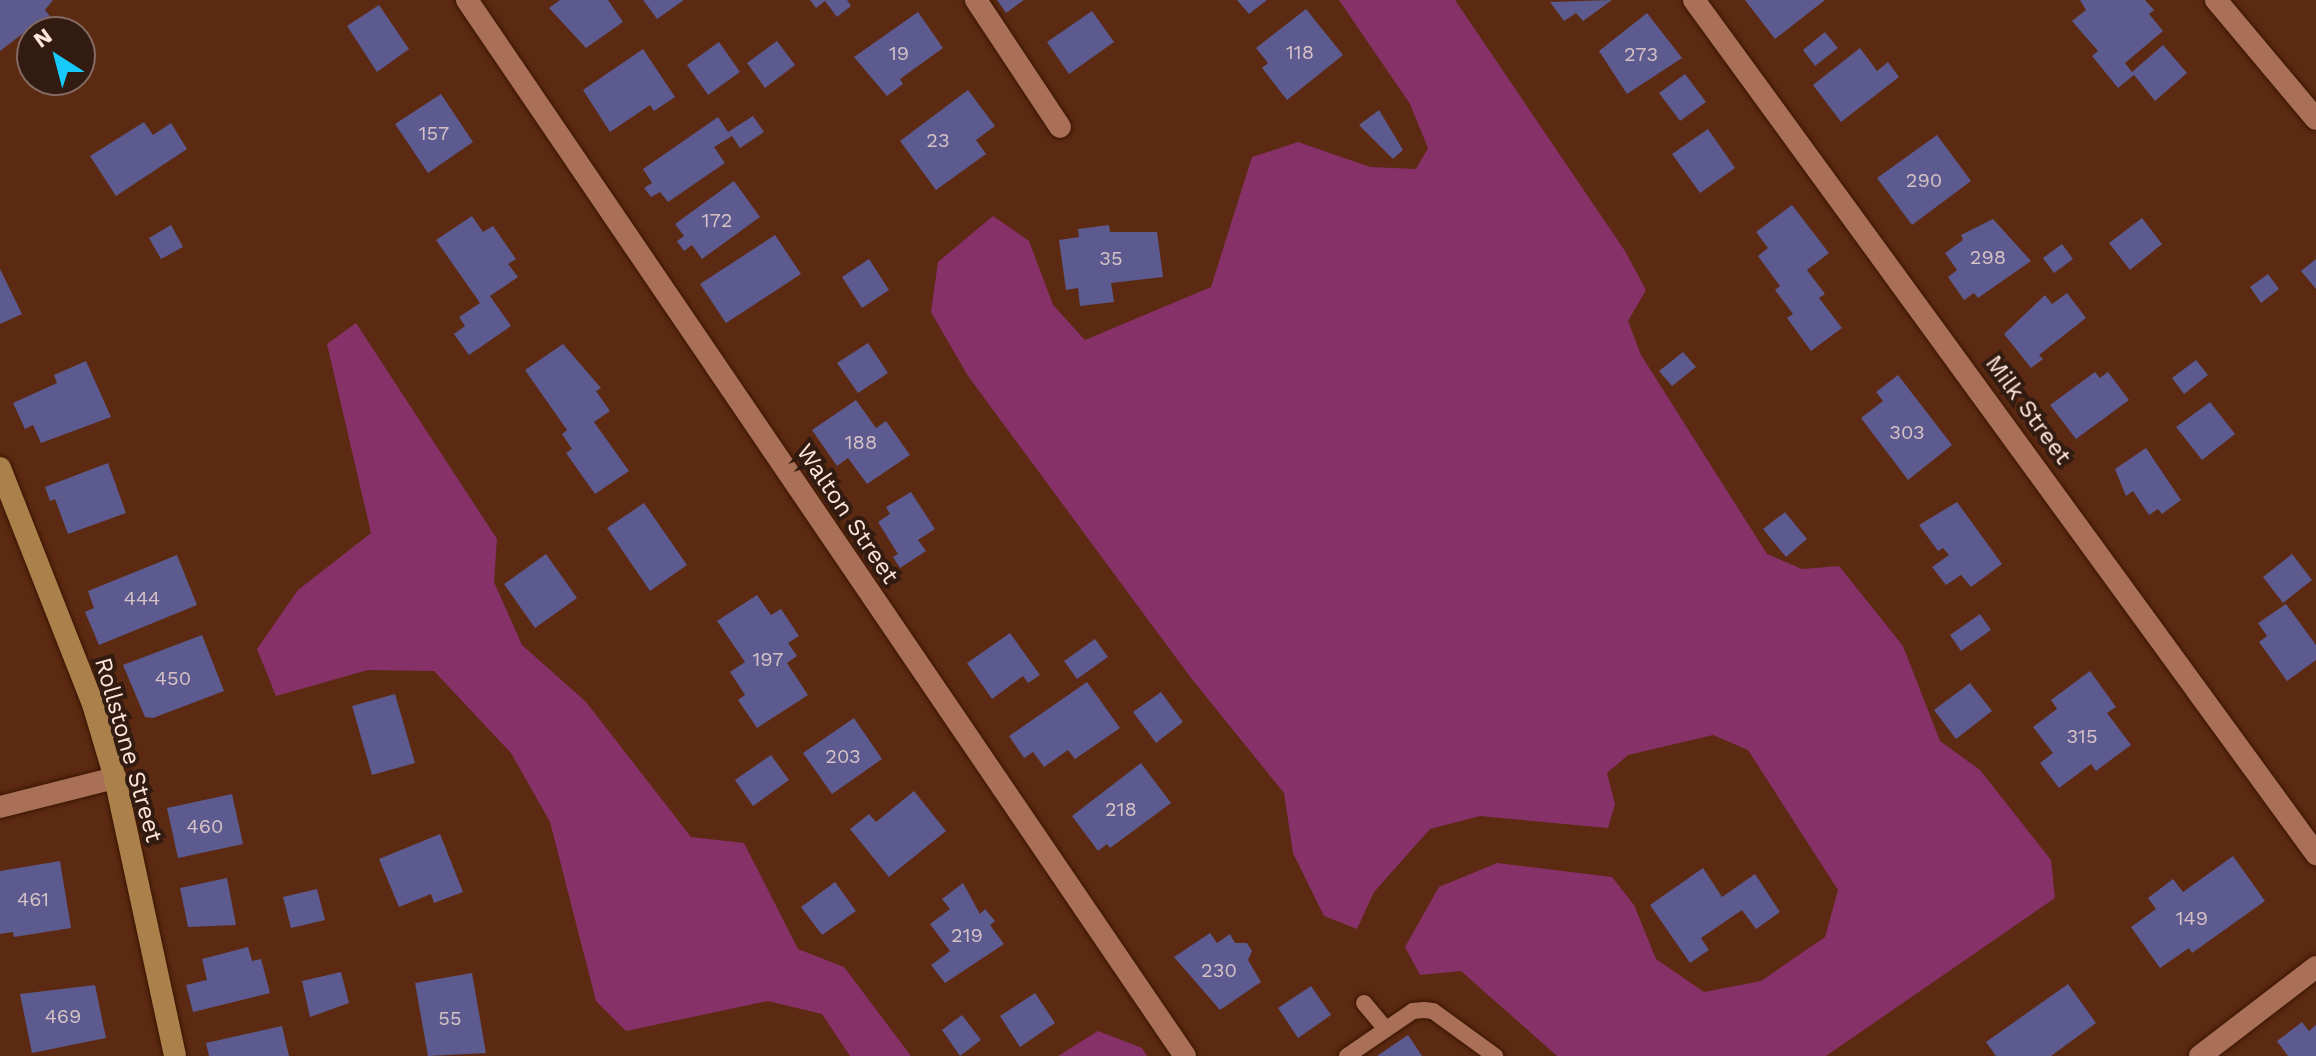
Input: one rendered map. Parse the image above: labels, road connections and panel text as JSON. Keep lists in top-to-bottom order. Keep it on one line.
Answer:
{"streets":{"main road":["Rollstone Street"],"street":["Milk Street","Walton Street"]},"house_numbers":["118","19","273","157","23","290","172","298","35","303","188","444","197","450","315","203","218","460","461","149","219","230","469","55"],"north":"top left"}
